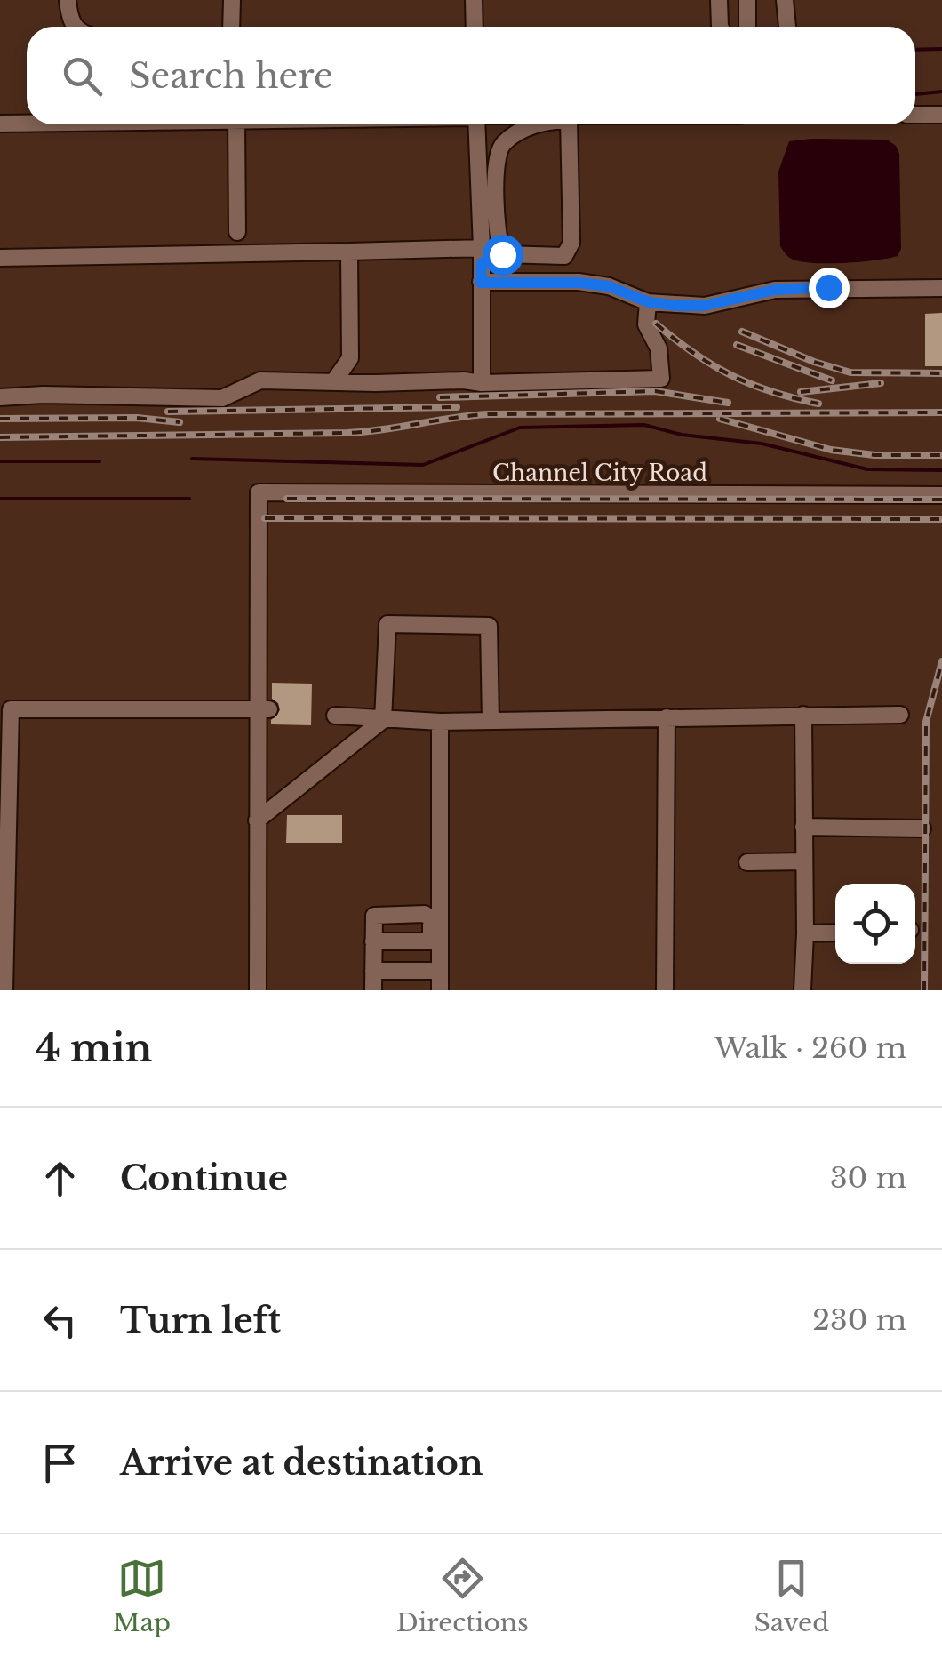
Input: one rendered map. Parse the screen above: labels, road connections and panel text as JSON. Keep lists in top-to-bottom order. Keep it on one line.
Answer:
{"streets":{"lane":["Channel City Road"]},"page":{"search":"Search here","heading":["4 min","Walk · 260 m"],"list":[["Continue","30 m"],["Turn left","230 m"],"Arrive at destination"],"nav":["Map","Directions","Saved"]}}
